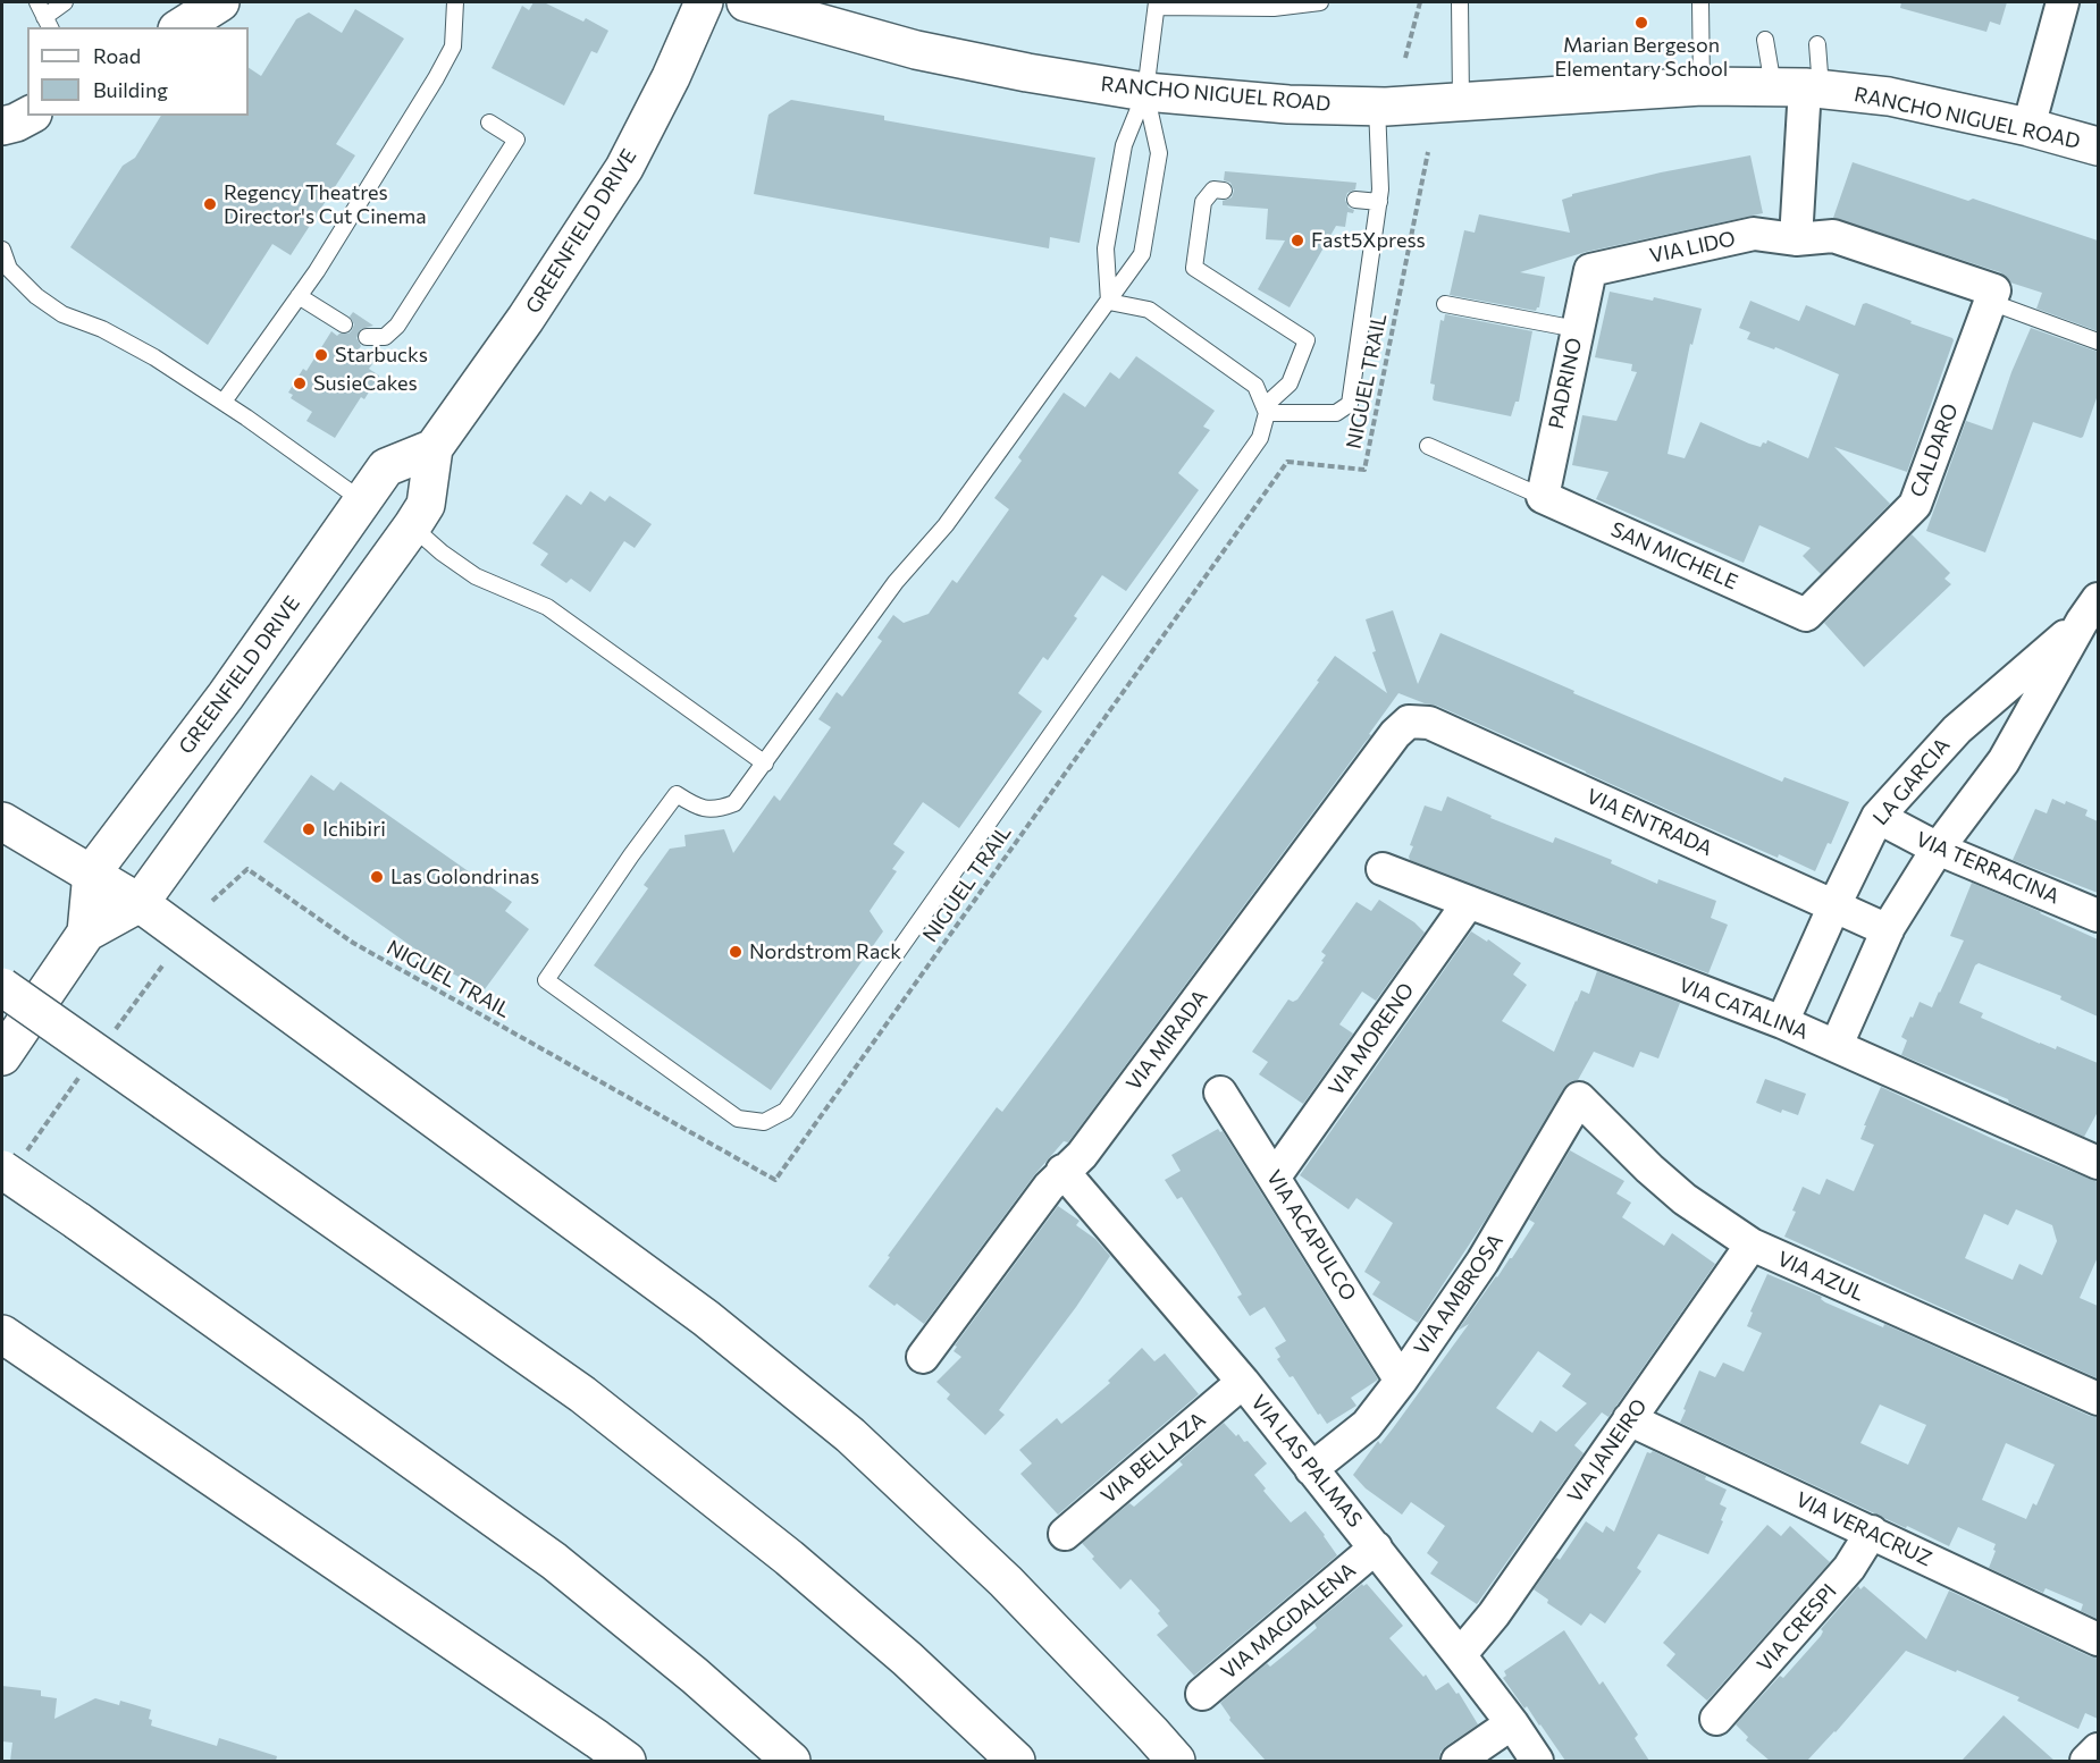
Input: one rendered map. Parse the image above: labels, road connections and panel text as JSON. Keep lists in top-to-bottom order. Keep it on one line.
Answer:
{"streets":{"main road":["RANCHO NIGUEL ROAD","GREENFIELD DRIVE"],"street":["VIA LIDO","PADRINO","CALDARO","SAN MICHELE","LA GARCIA","VIA ENTRADA","VIA TERRACINA","VIA CATALINA","VIA MORENO","VIA MIRADA","VIA ACAPULCO","VIA AZUL","VIA AMBROSA","VIA JANEIRO","VIA BELLAZA","VIA LAS PALMAS","VIA VERACRUZ","VIA MAGDALENA","VIA CRESPI"],"path":["NIGUEL TRAIL"]},"crossings":[["VIA LIDO","PADRINO"],["VIA LIDO","CALDARO"],["PADRINO","SAN MICHELE"],["CALDARO","SAN MICHELE"],["LA GARCIA","VIA ENTRADA"],["LA GARCIA","VIA TERRACINA"],["LA GARCIA","VIA CATALINA"],["VIA ENTRADA","VIA MIRADA"],["VIA CATALINA","VIA MORENO"],["VIA MORENO","VIA ACAPULCO"],["VIA MIRADA","VIA LAS PALMAS"],["VIA ACAPULCO","VIA AMBROSA"],["VIA AZUL","VIA AMBROSA"],["VIA AZUL","VIA JANEIRO"],["VIA AMBROSA","VIA LAS PALMAS"],["VIA JANEIRO","VIA LAS PALMAS"],["VIA JANEIRO","VIA VERACRUZ"],["VIA BELLAZA","VIA LAS PALMAS"],["VIA LAS PALMAS","VIA MAGDALENA"],["VIA VERACRUZ","VIA CRESPI"]],"places":["Marian Bergeson Elementary School","Regency Theatres Director's Cut Cinema","Fast5Xpress","Starbucks","SusieCakes","Ichibiri","Las Golondrinas","Nordstrom Rack"],"legend":["Road","Building"]}
